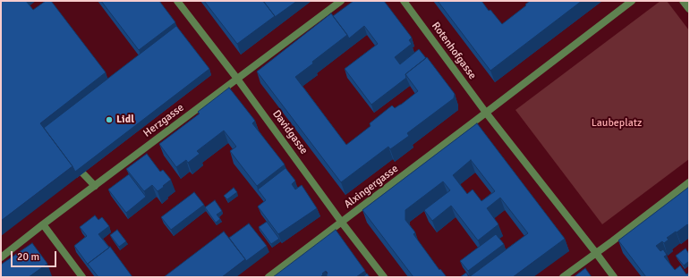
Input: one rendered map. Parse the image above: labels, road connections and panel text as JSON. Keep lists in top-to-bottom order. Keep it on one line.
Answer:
{"streets":{"street":["Rotenhofgasse","Herzgasse","Davidgasse","Alxingergasse"]},"crossings":[["Rotenhofgasse","Alxingergasse"],["Herzgasse","Davidgasse"],["Davidgasse","Alxingergasse"]],"parks":["Laubeplatz"],"places":["Lidl"],"scale_bar":"20 m"}
